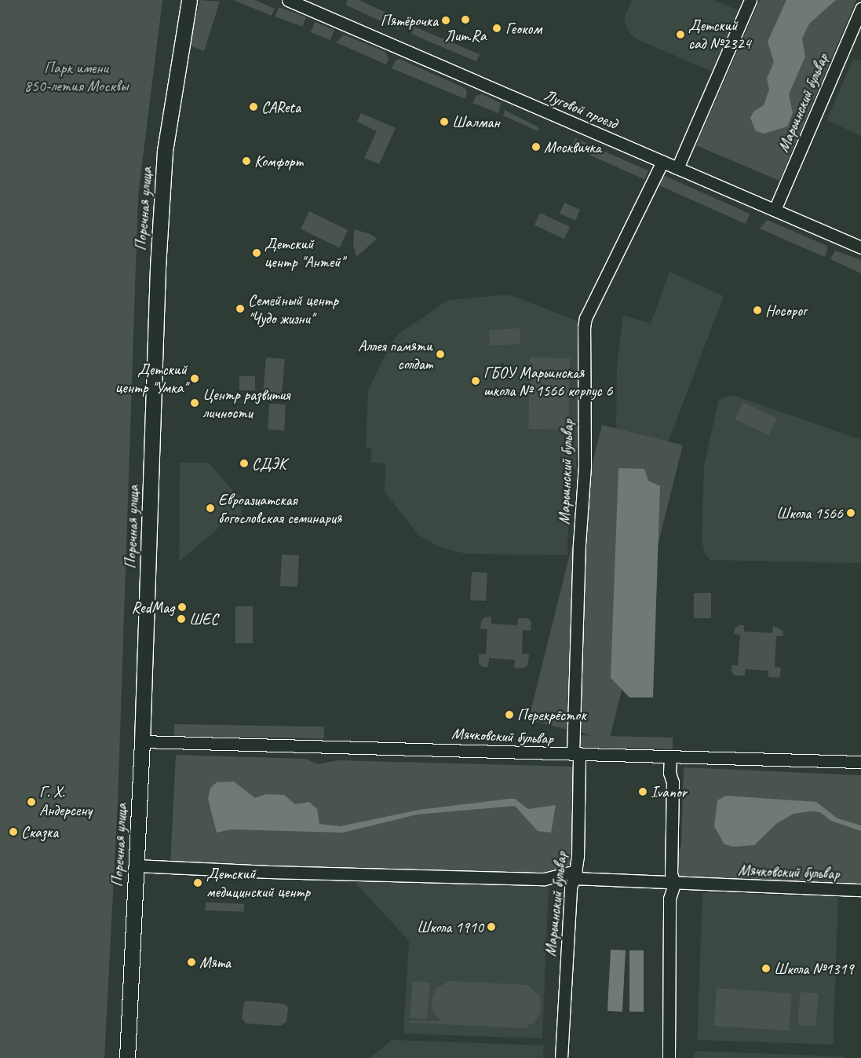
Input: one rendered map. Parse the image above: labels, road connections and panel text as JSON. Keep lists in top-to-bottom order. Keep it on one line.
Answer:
{"streets":{"main road":["Поречная улица"],"street":["Марьинский бульвар","Луговой проезд","Мячковский бульвар"]},"crossings":[["Марьинский бульвар","Луговой проезд"],["Марьинский бульвар","Мячковский бульвар"],["Поречная улица","Мячковский бульвар"]],"parks":["Парк имени 850-летия Москвы"],"places":["Лит.Ra","Пятёрочка","Геоком","Детский сад №2324","CAReta","Шалман","Москвичка","Комфорт","Детский центр \"Антей\"","Семейный центр \"Чудо жизни\"","Носорог","Аллея памяти солдат","Детский центр \"Умка\"","ГБОУ Марьинская школа № 1566 корпус 6","Центр развития личности","СДЭК","Евроазиатская богословская семинария","Школа 1566","RedMag","ШЕС","Перекрёсток","Ivanor","Г. Х. Андерсену","Сказка","Детский медицинский центр","Школа 1910","Мята","Школа №1319"]}
